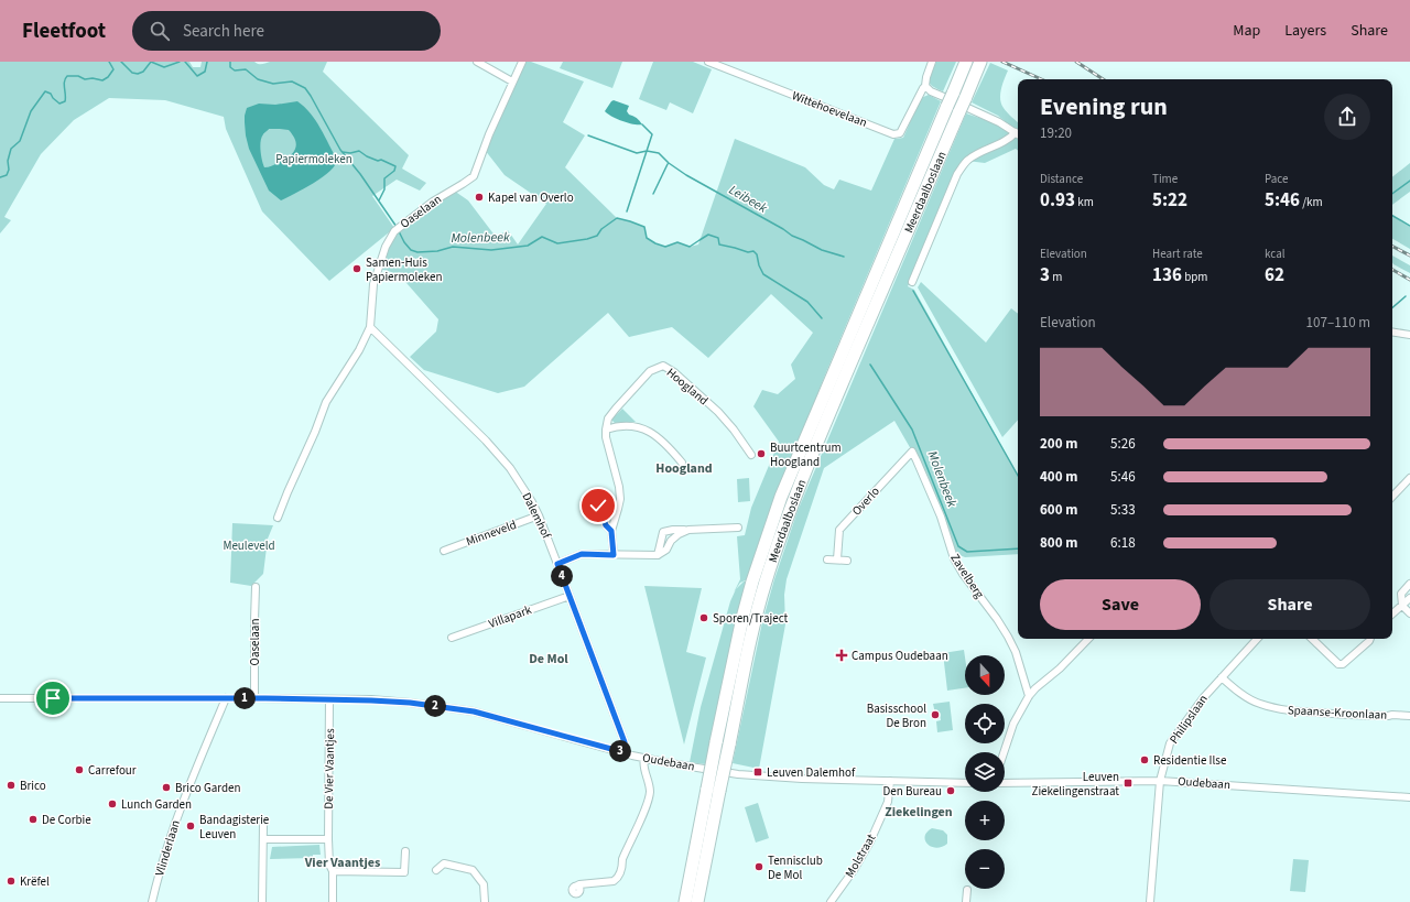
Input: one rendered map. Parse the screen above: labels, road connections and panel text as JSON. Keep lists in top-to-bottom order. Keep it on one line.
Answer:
{"streets":{"highway":["Meerdaalboslaan"],"street":["Wittehoevelaan","Oaselaan","Hoogland","Overlo","Dalemhof","Minneveld","Zavelberg","Villapark","Spaanse-Kroonlaan","Philipslaan","Oudebaan","De Vier Vaantjes","Vlinderlaan","Molstraat"]},"crossings":[["Oaselaan","Dalemhof"],["Oaselaan","Oudebaan"],["Overlo","Zavelberg"],["Dalemhof","Minneveld"],["Dalemhof","Villapark"],["Dalemhof","Oudebaan"],["Spaanse-Kroonlaan","Philipslaan"],["Philipslaan","Oudebaan"],["Oudebaan","De Vier Vaantjes"],["Oudebaan","Vlinderlaan"],["Oudebaan","Molstraat"]],"districts":["Hoogland","De Mol","Ziekelingen","Vier Vaantjes"],"water":["Leibeek","Molenbeek"],"parks":["Papiermoleken","Meuleveld"],"places":{"other":["Kapel van Overlo","Samen-Huis Papiermoleken","Buurtcentrum Hoogland","Sporen/Traject","Basisschool De Bron","Residentie Ilse","Carrefour","Brico","Brico Garden","Den Bureau","Lunch Garden","De Corbie","Bandagisterie Leuven","Tennisclub De Mol","Krëfel"],"health":["Campus Oudebaan"],"transit":["Leuven Dalemhof","Leuven Ziekelingenstraat"]},"north":"bottom","page":{"header":"Fleetfoot","search":"Search here","nav":["Map","Layers","Share"],"heading":["Evening run","19:20"],"stats":[["Distance","0.93 km"],["Time","5:22"],["Pace","5:46 /km"],["Elevation","3 m"],["Heart rate","136 bpm"],["kcal","62"]],"chart":["Elevation","107–110 m"],"list":[{"name":"200 m","note":"5:26"},{"name":"400 m","note":"5:46"},{"name":"600 m","note":"5:33"},{"name":"800 m","note":"6:18"}],"pins":["4","1","2","3"],"buttons":["Save","Share"],"map_buttons":["+","−"]}}
